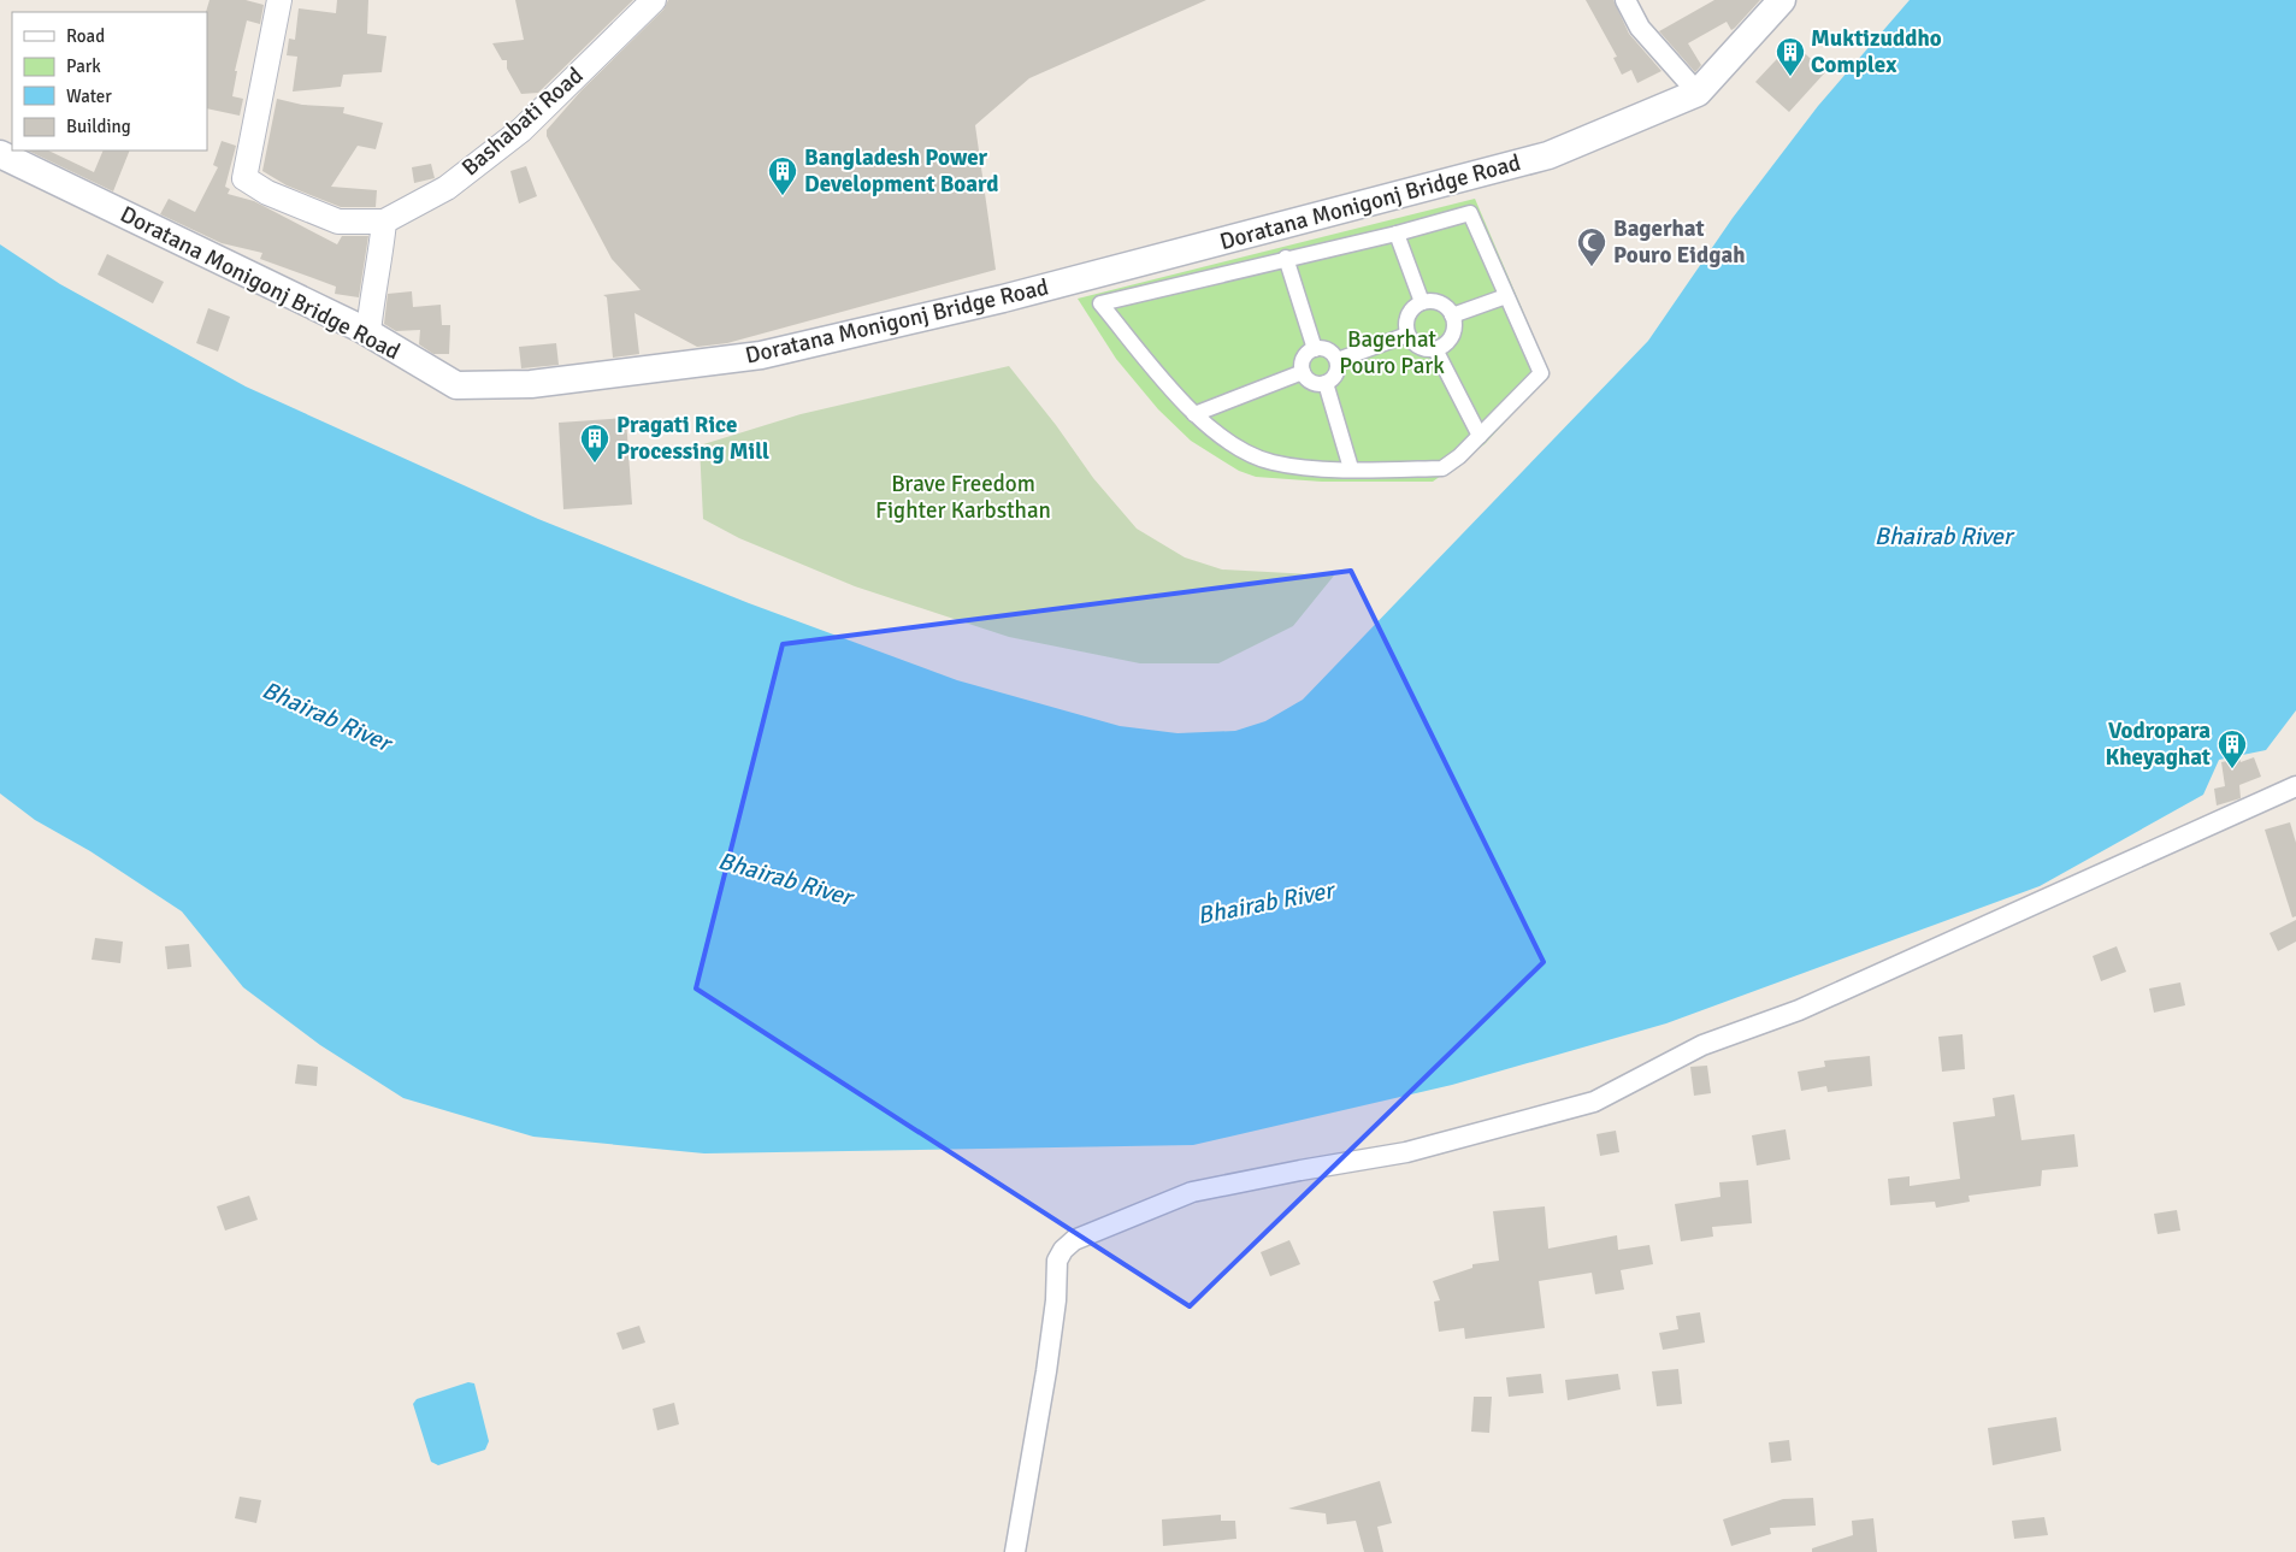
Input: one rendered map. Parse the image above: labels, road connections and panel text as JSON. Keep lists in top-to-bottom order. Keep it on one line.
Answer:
{"streets":{"main road":["Doratana Monigonj Bridge Road"],"street":["Bashabati Road"]},"water":["Bhairab River"],"parks":["Bagerhat Pouro Park","Brave Freedom Fighter Karbsthan"],"places":{"building":["Muktizuddho Complex","Bangladesh Power Development Board","Pragati Rice Processing Mill","Vodropara Kheyaghat"],"mosque":["Bagerhat Pouro Eidgah"]},"legend":["Road","Park","Water","Building"]}
